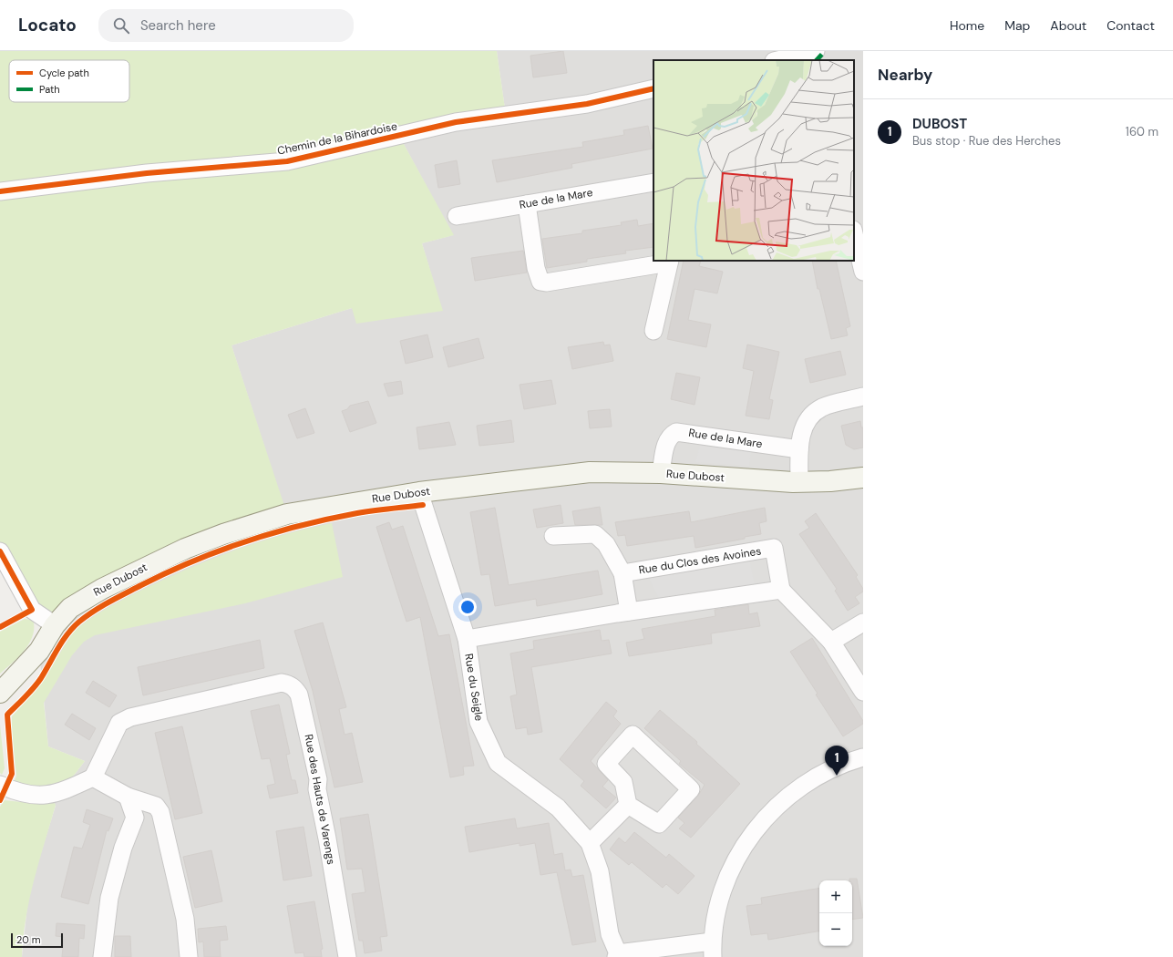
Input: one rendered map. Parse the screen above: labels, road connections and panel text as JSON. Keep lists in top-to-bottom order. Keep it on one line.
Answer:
{"streets":{"main road":["Rue Dubost"],"street":["Chemin de la Bihardoise","Rue de la Mare","Rue du Clos des Avoines","Rue du Seigle","Rue des Hauts de Varengs"]},"crossings":[["Rue de la Mare","Rue Dubost"],["Rue Dubost","Rue du Seigle"]],"legend":["Cycle path","Path"],"scale_bar":"20 m","page":{"header":"Locato","search":"Search here","nav":["Home","Map","About","Contact"],"heading":"Nearby","list":[{"mark":"1","name":"DUBOST","note":"Bus stop · Rue des Herches","value":"160 m"}],"pins":"1","map_buttons":["+","−"],"scale":"20 m"}}
